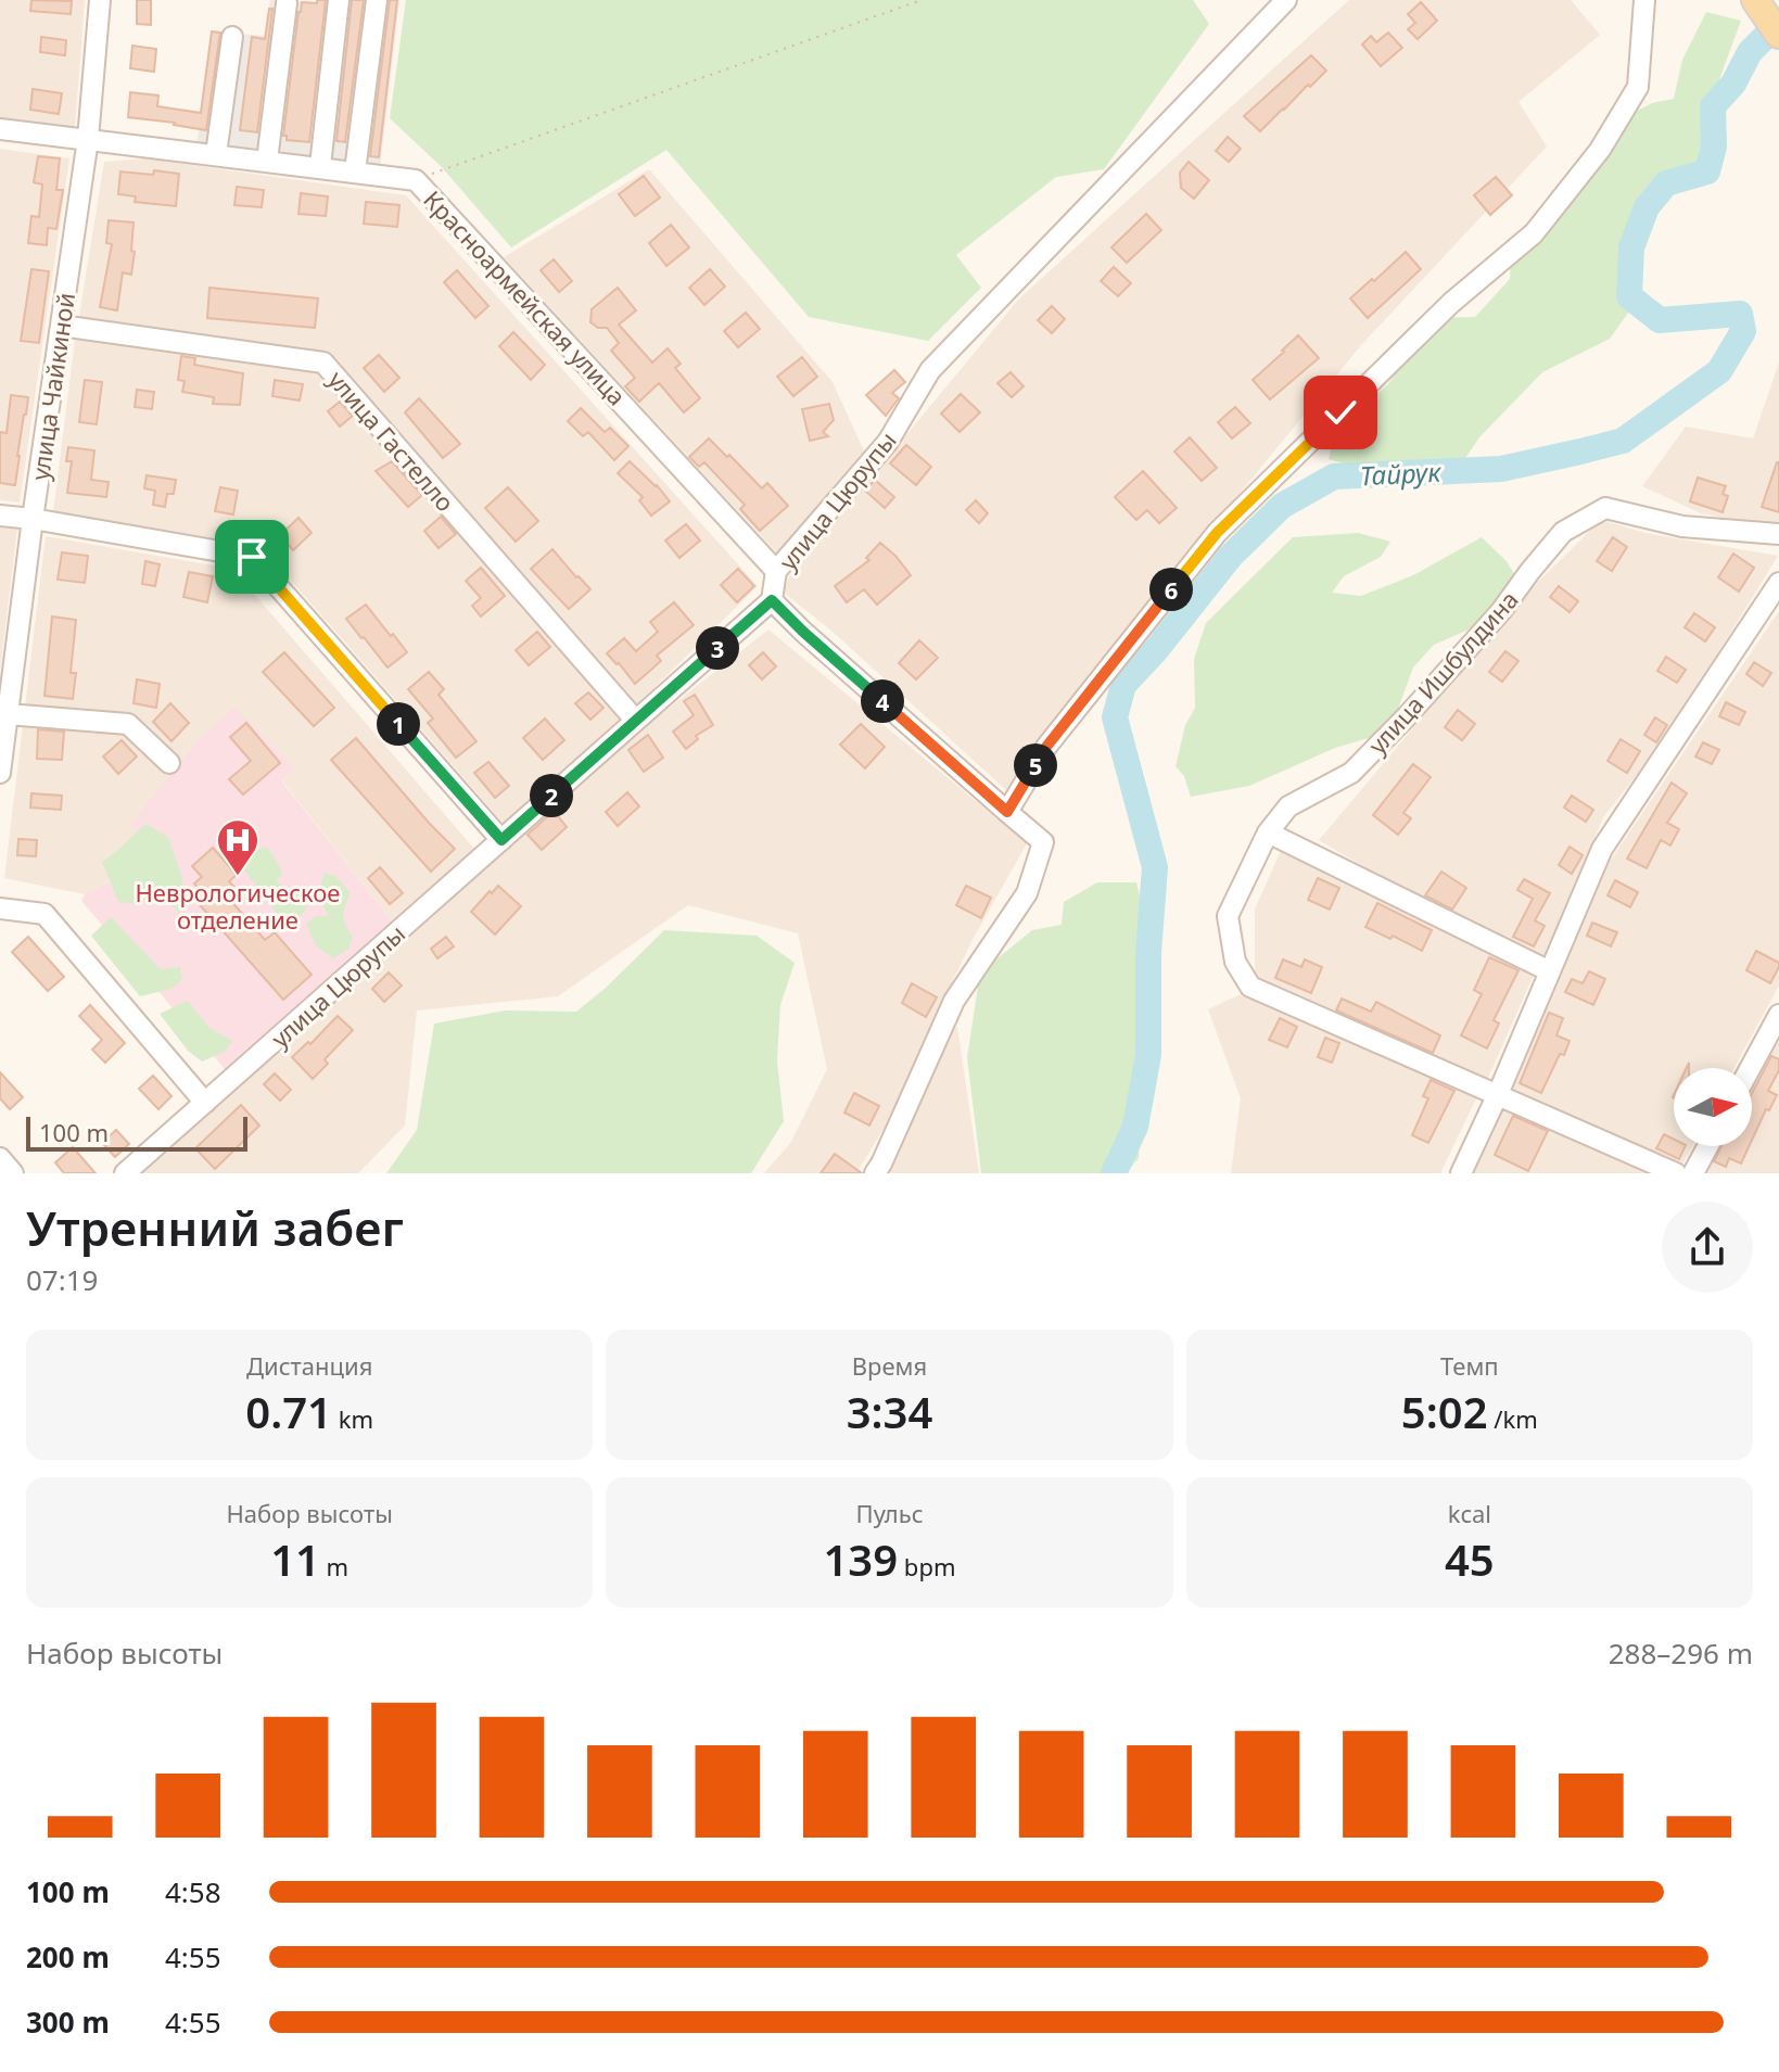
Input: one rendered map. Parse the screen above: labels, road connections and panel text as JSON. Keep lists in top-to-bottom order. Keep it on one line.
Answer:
{"streets":{"street":["Красноармейская улица","улица Чайкиной","улица Гастелло","улица Цюрупы","улица Ишбулдина"]},"crossings":[["Красноармейская улица","улица Чайкиной"],["Красноармейская улица","улица Цюрупы"],["улица Чайкиной","улица Гастелло"],["улица Гастелло","улица Цюрупы"]],"water":["Тайрук"],"places":{"hospital":["Неврологическое отделение"]},"scale_bar":"100 m","north":"right","page":{"pins":["6","3","4","1","5","2"],"scale":"100 m","heading":["Утренний забег","07:19"],"stats":[["Дистанция","0.71 km"],["Время","3:34"],["Темп","5:02 /km"],["Набор высоты","11 m"],["Пульс","139 bpm"],["kcal","45"]],"chart":["Набор высоты","288–296 m"],"list":[{"name":"100 m","note":"4:58"},{"name":"200 m","note":"4:55"},{"name":"300 m","note":"4:55"}]}}
